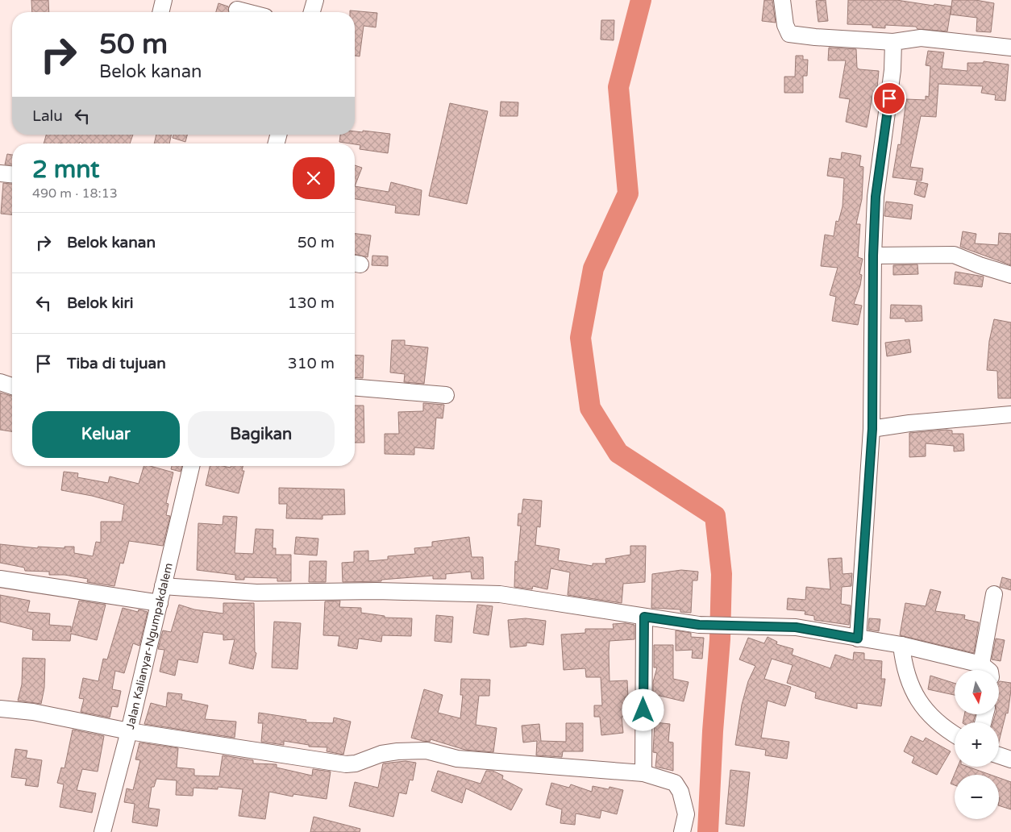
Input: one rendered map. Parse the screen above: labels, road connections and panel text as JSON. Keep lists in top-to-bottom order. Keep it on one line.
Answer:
{"streets":{"street":["Jalan Kalianyar-Ngumpakdalem"]},"north":"bottom","page":{"turn":["50 m","Belok kanan"],"then":"Lalu","heading":["2 mnt","490 m · 18:13"],"list":[{"name":"Belok kanan","value":"50 m"},{"name":"Belok kiri","value":"130 m"},{"name":"Tiba di tujuan","value":"310 m"}],"buttons":["Keluar","Bagikan"],"map_buttons":["+","−"]}}
